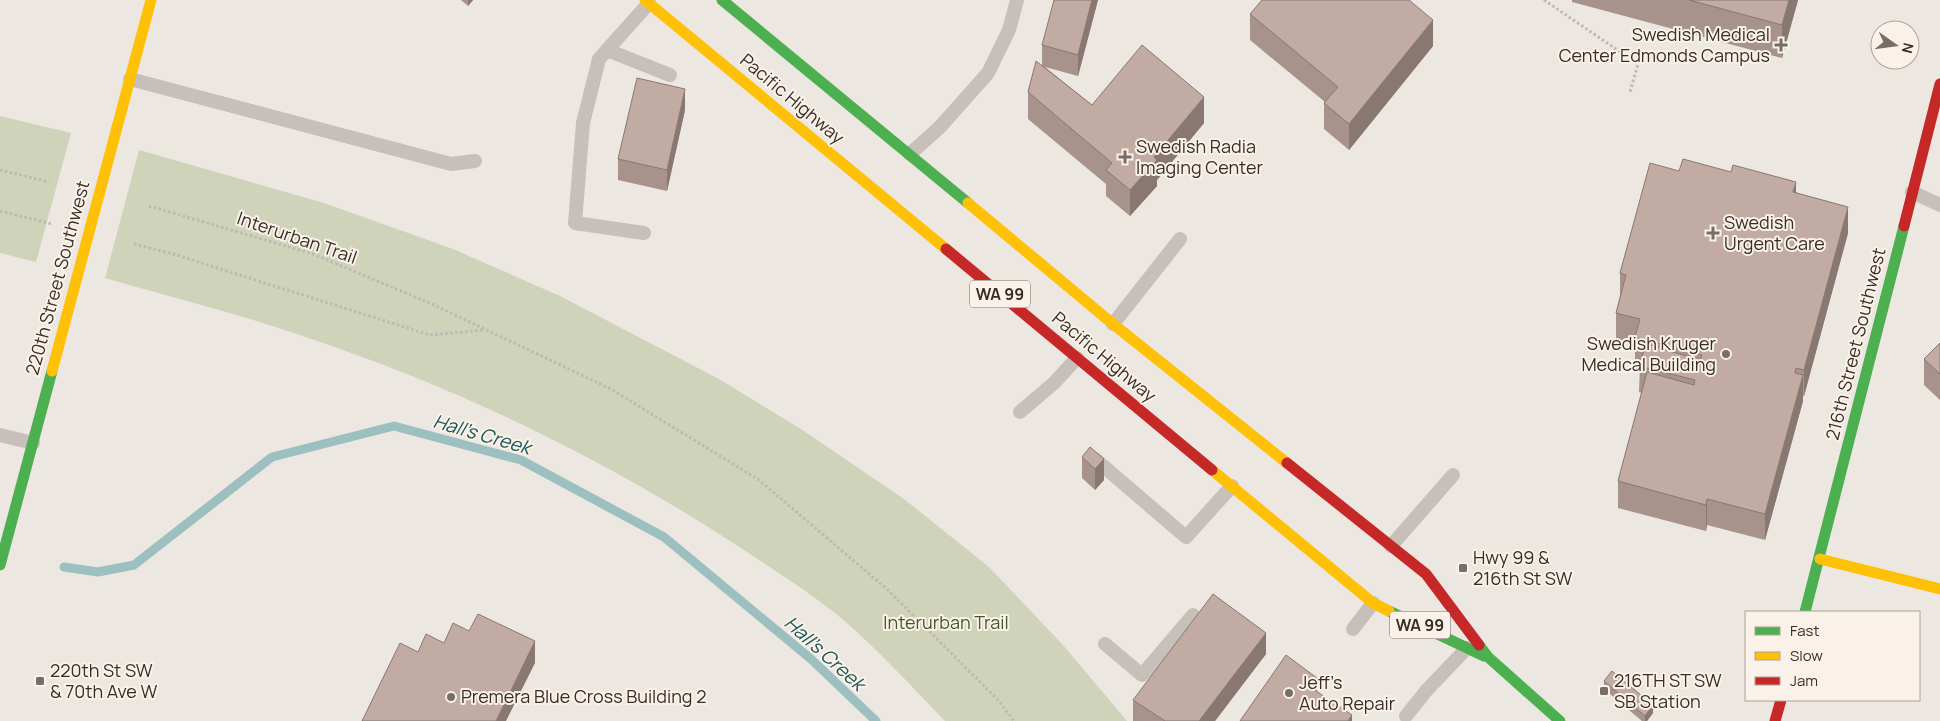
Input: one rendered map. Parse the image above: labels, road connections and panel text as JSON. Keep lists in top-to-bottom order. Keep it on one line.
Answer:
{"streets":{"main road":["Pacific Highway","220th Street Southwest","WA 99","216th Street Southwest"],"path":["Interurban Trail"]},"water":["Hall's Creek"],"parks":["Interurban Trail"],"places":{"health":["Swedish Medical Center Edmonds Campus","Swedish Radia Imaging Center","Swedish Urgent Care"],"other":["Swedish Kruger Medical Building","Jeff’s Auto Repair","Premera Blue Cross Building 2"],"transit":["Hwy 99 & 216th St SW","220th St SW & 70th Ave W","216TH ST SW SB Station"]},"legend":["Fast","Slow","Jam"],"north":"right"}
